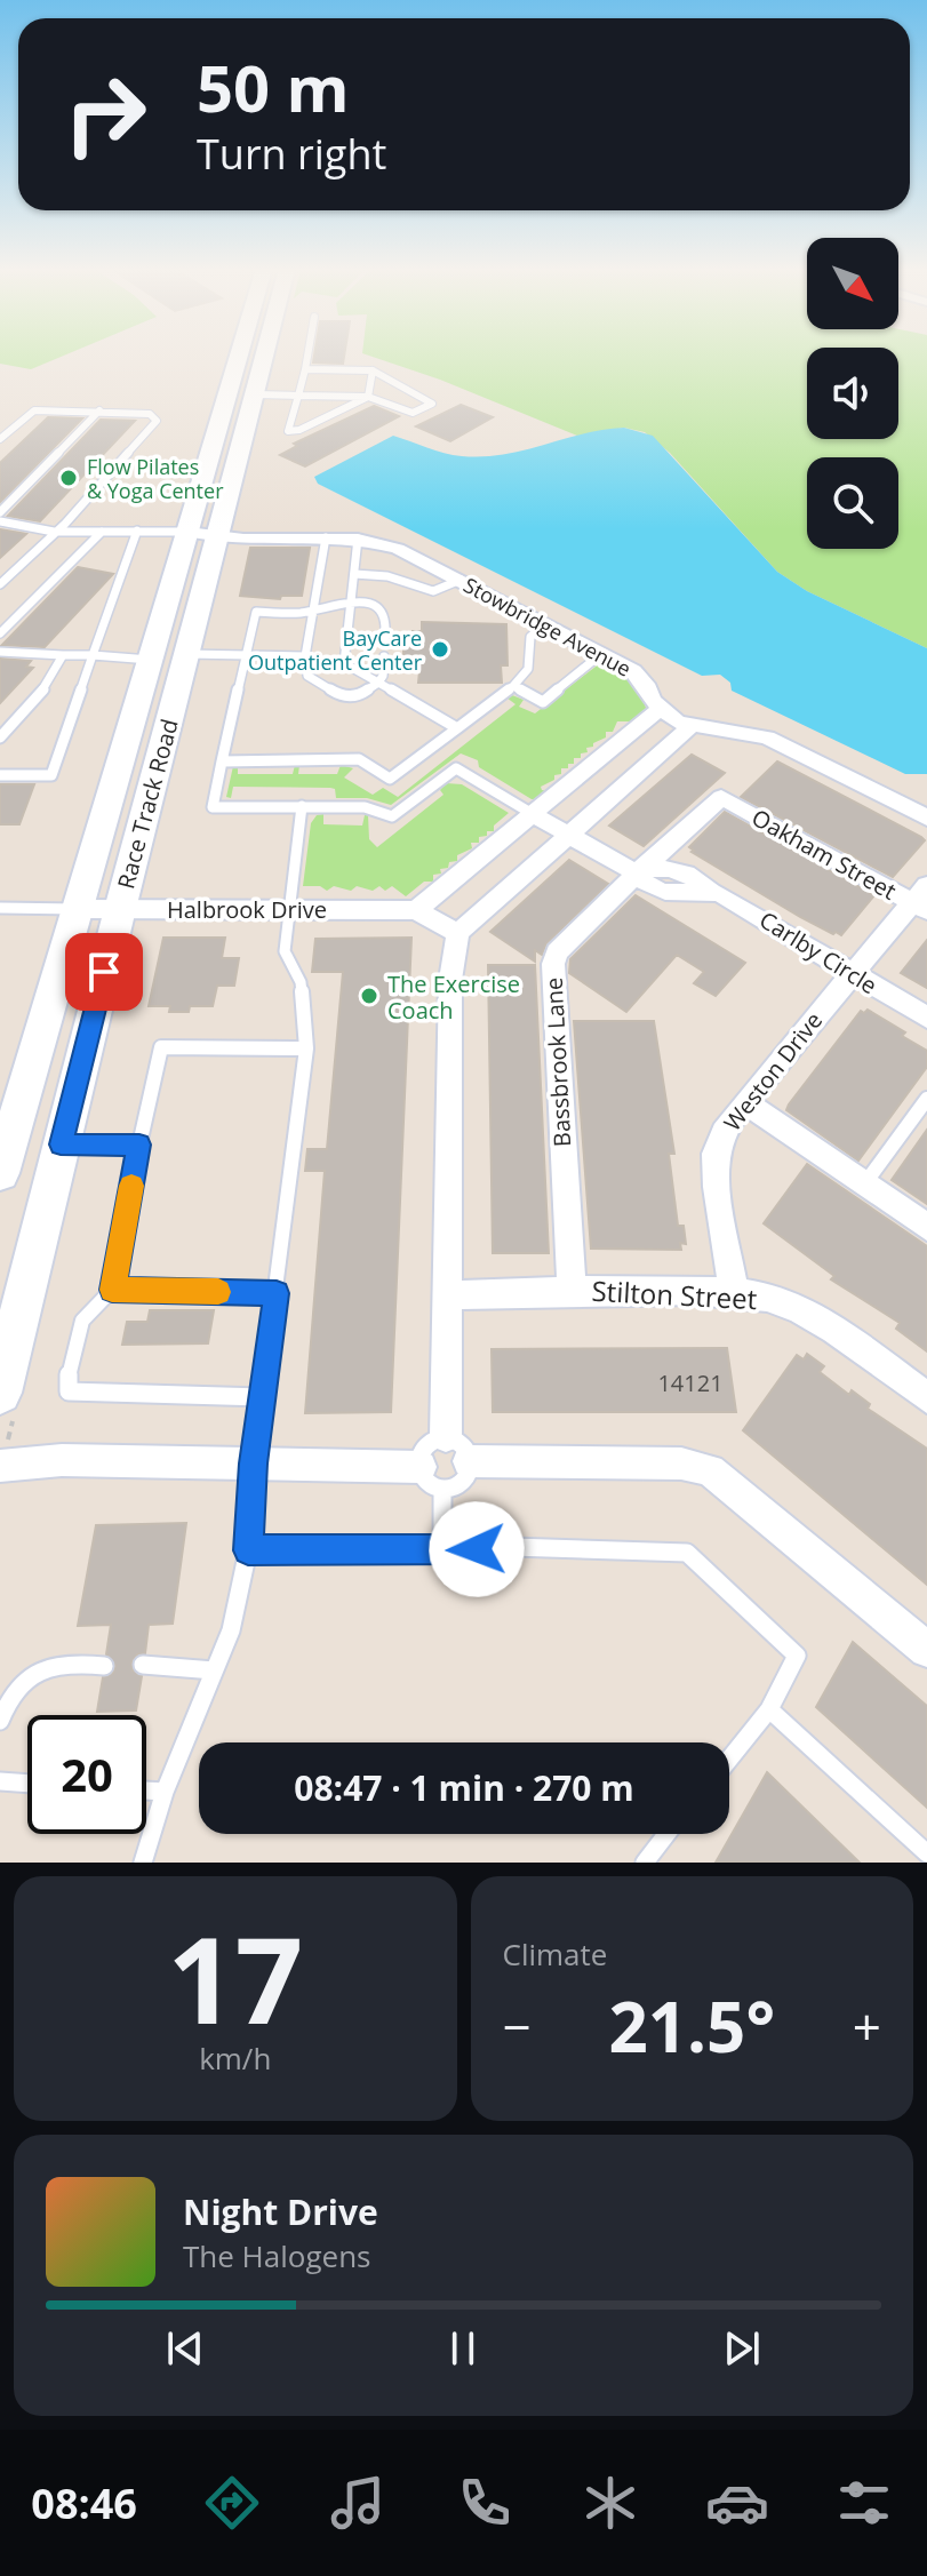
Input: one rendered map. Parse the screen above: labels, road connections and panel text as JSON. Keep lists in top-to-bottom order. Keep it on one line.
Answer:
{"streets":{"main road":["Race Track Road"],"street":["Stowbridge Avenue","Oakham Street","Halbrook Drive","Carlby Circle","Bassbrook Lane","Weston Drive","Stilton Street"]},"crossings":[["Stowbridge Avenue","Race Track Road"],["Race Track Road","Halbrook Drive"],["Oakham Street","Bassbrook Lane"],["Oakham Street","Weston Drive"],["Carlby Circle","Bassbrook Lane"],["Carlby Circle","Weston Drive"],["Bassbrook Lane","Stilton Street"],["Weston Drive","Stilton Street"]],"places":["Flow Pilates & Yoga Center","BayCare Outpatient Center","The Exercise Coach"],"house_numbers":["14121"],"north":"bottom right","page":{"turn":["50 m","Turn right"],"limit":"20","trip":"08:47 · 1 min · 270 m","tile":[["17","km/h"],"Climate"],"heat":["−","21.5°","+"],"song":["Night Drive","The Halogens"],"tabs":"08:46"}}
